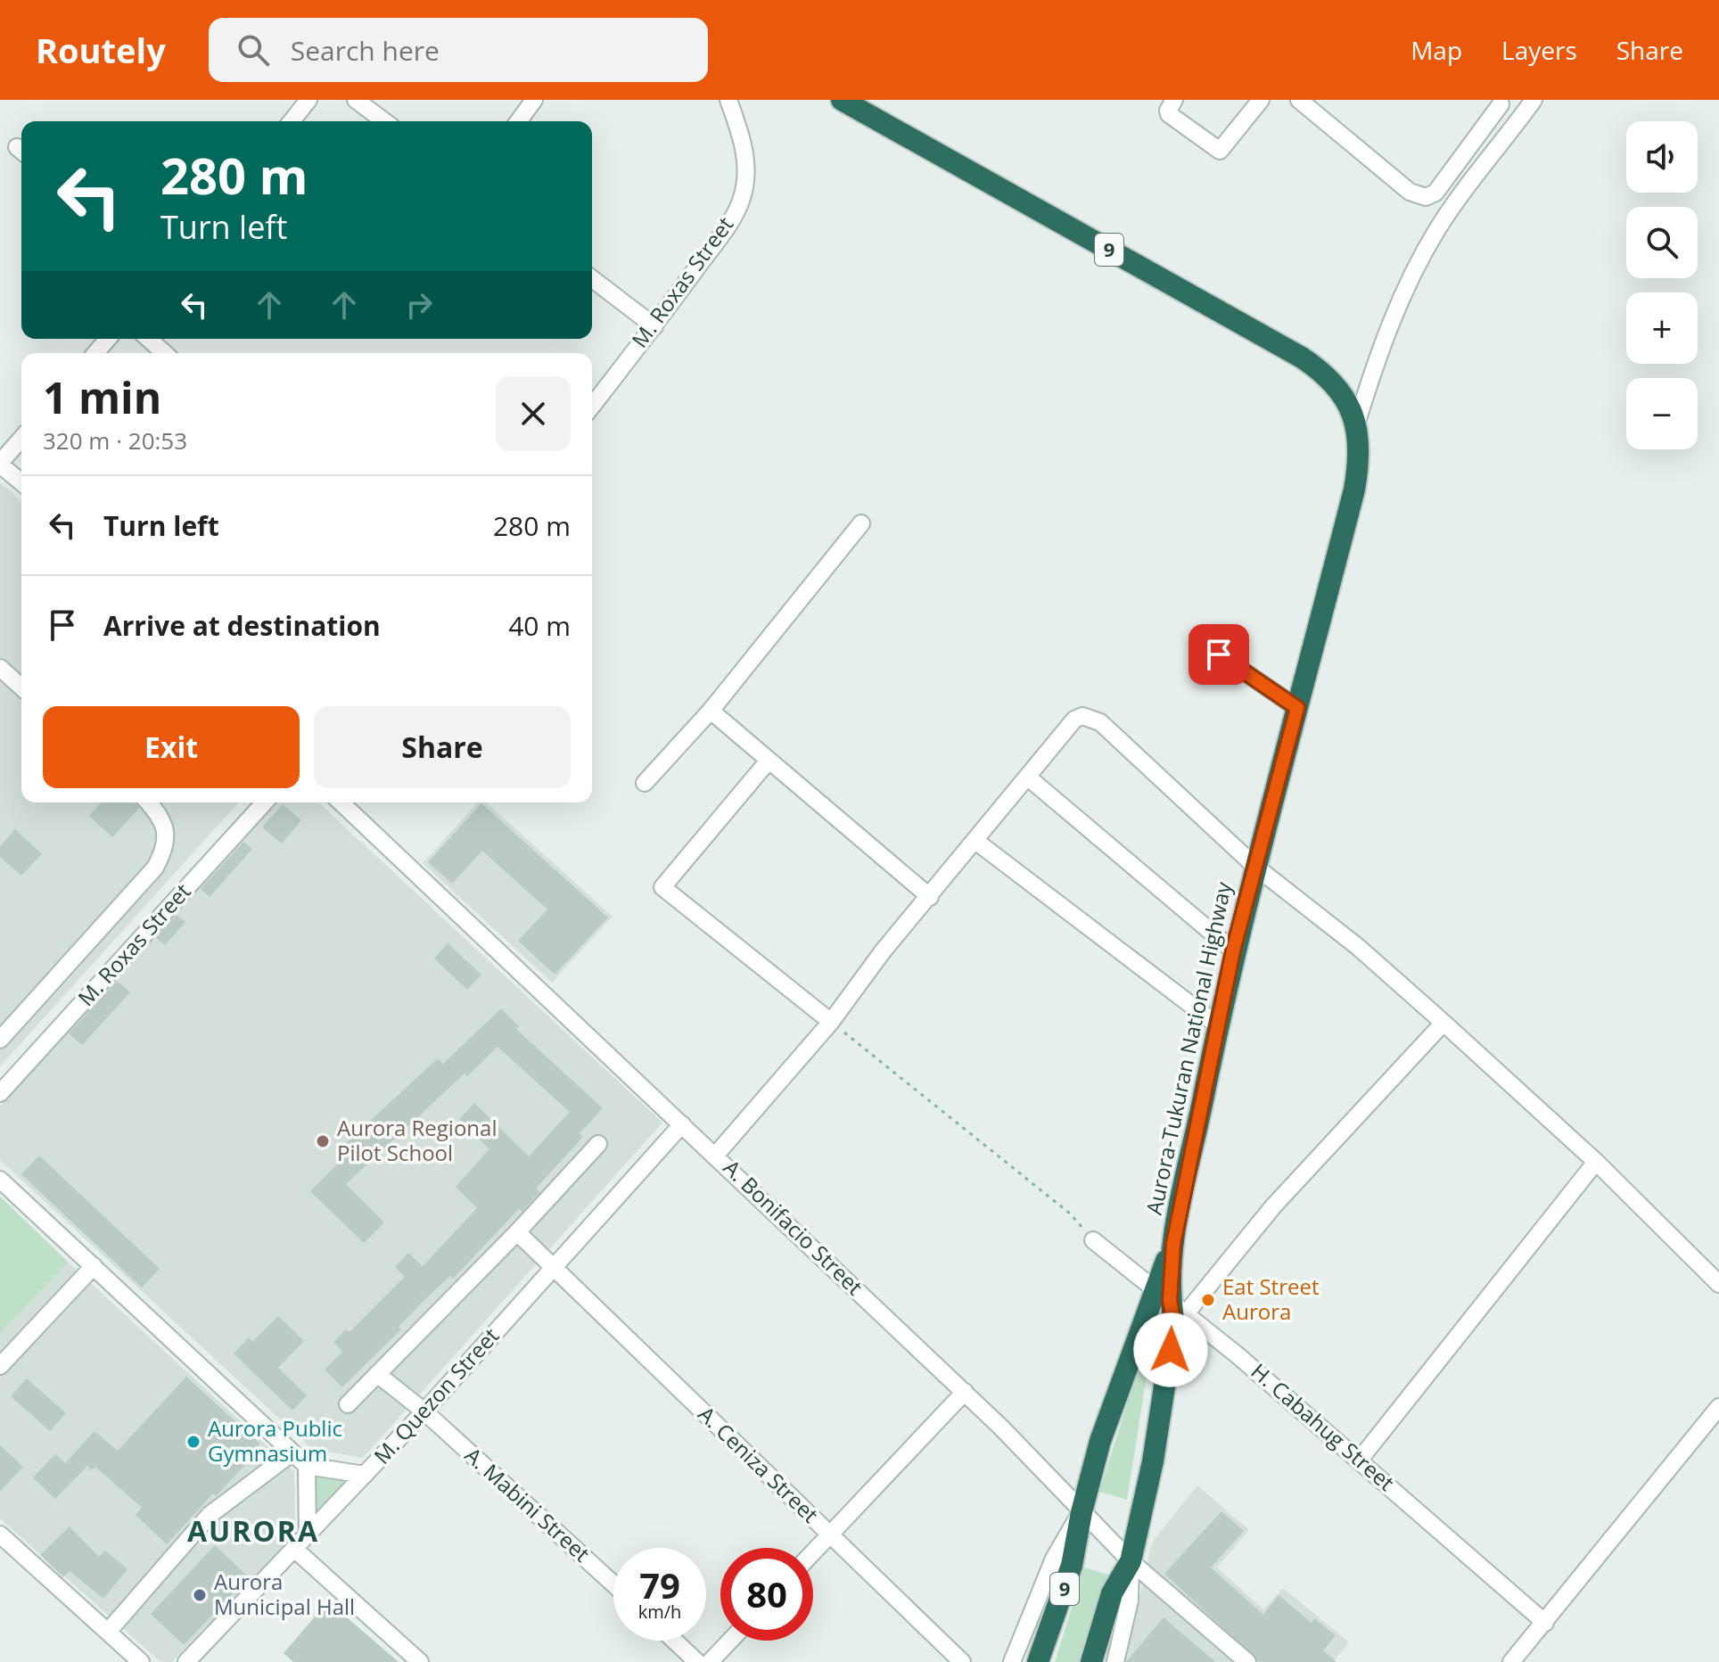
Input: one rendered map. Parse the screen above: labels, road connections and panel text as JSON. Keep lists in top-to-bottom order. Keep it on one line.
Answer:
{"streets":{"highway":["9","Aurora-Tukuran National Highway"],"street":["M. Roxas Street","A. Bonifacio Street","M. Quezon Street","H. Cabahug Street","A. Ceniza Street","A. Mabini Street"]},"crossings":[["Aurora-Tukuran National Highway","A. Bonifacio Street"],["Aurora-Tukuran National Highway","H. Cabahug Street"],["A. Bonifacio Street","M. Quezon Street"],["M. Quezon Street","A. Ceniza Street"],["M. Quezon Street","A. Mabini Street"]],"districts":["AURORA"],"places":["Aurora Regional Pilot School","Eat Street Aurora","Aurora Public Gymnasium","Aurora Municipal Hall"],"page":{"header":"Routely","search":"Search here","nav":["Map","Layers","Share"],"map_buttons":["+","−"],"turn":["280 m","Turn left"],"heading":["1 min","320 m · 20:53"],"list":[{"name":"Turn left","value":"280 m"},{"name":"Arrive at destination","value":"40 m"}],"buttons":["Exit","Share"],"speed":"79 km/h","limit":"80"}}
